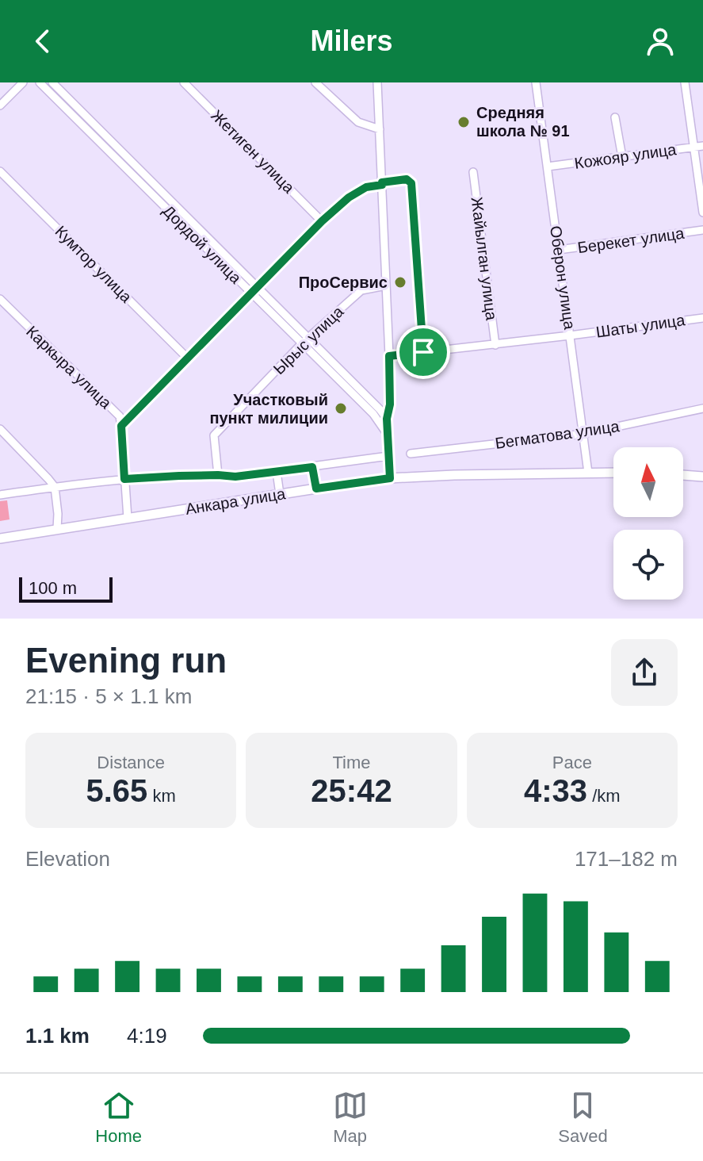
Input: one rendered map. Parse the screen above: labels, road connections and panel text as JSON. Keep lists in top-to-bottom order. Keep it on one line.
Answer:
{"streets":{"main road":["Анкара улица"],"street":["Жетиген улица","Кожояр улица","Берекет улица","Дордой улица","Жайылган улица","Кумтор улица","Оберон улица","Шаты улица","Ырыс улица","Каркыра улица","Бегматова улица"]},"crossings":[["Кожояр улица","Оберон улица"],["Берекет улица","Оберон улица"],["Дордой улица","Ырыс улица"],["Жайылган улица","Шаты улица"],["Оберон улица","Шаты улица"],["Оберон улица","Бегматова улица"],["Оберон улица","Анкара улица"],["Каркыра улица","Анкара улица"]],"places":["Средняя школа № 91","ПроСервис","Участковый пункт милиции"],"scale_bar":"100 m","north":"top","page":{"header":"Milers","scale":"100 m","heading":["Evening run","21:15 · 5 × 1.1 km"],"stats":[["Distance","5.65 km"],["Time","25:42"],["Pace","4:33 /km"]],"chart":["Elevation","171–182 m"],"list":[{"name":"1.1 km","note":"4:19"}],"tabs":["Home","Map","Saved"]}}
